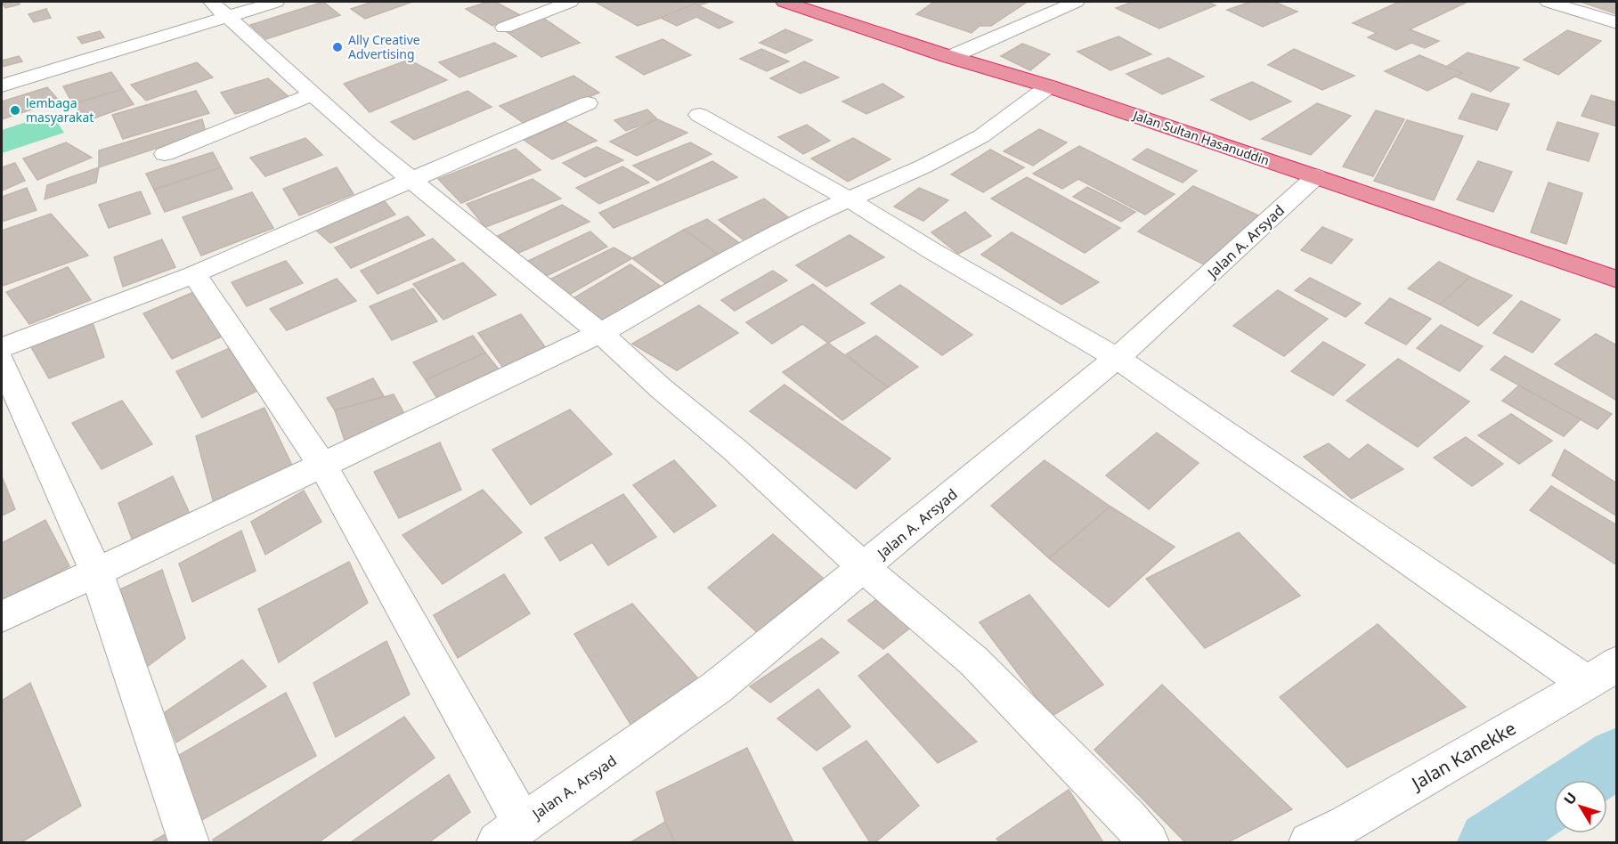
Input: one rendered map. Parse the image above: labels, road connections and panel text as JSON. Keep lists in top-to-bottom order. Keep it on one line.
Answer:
{"streets":{"highway":["Jalan Sultan Hasanuddin"],"street":["Jalan A. Arsyad","Jalan Kanekke"]},"crossings":[["Jalan Sultan Hasanuddin","Jalan A. Arsyad"]],"places":["Ally Creative Advertising","lembaga masyarakat"],"north":"top left"}
